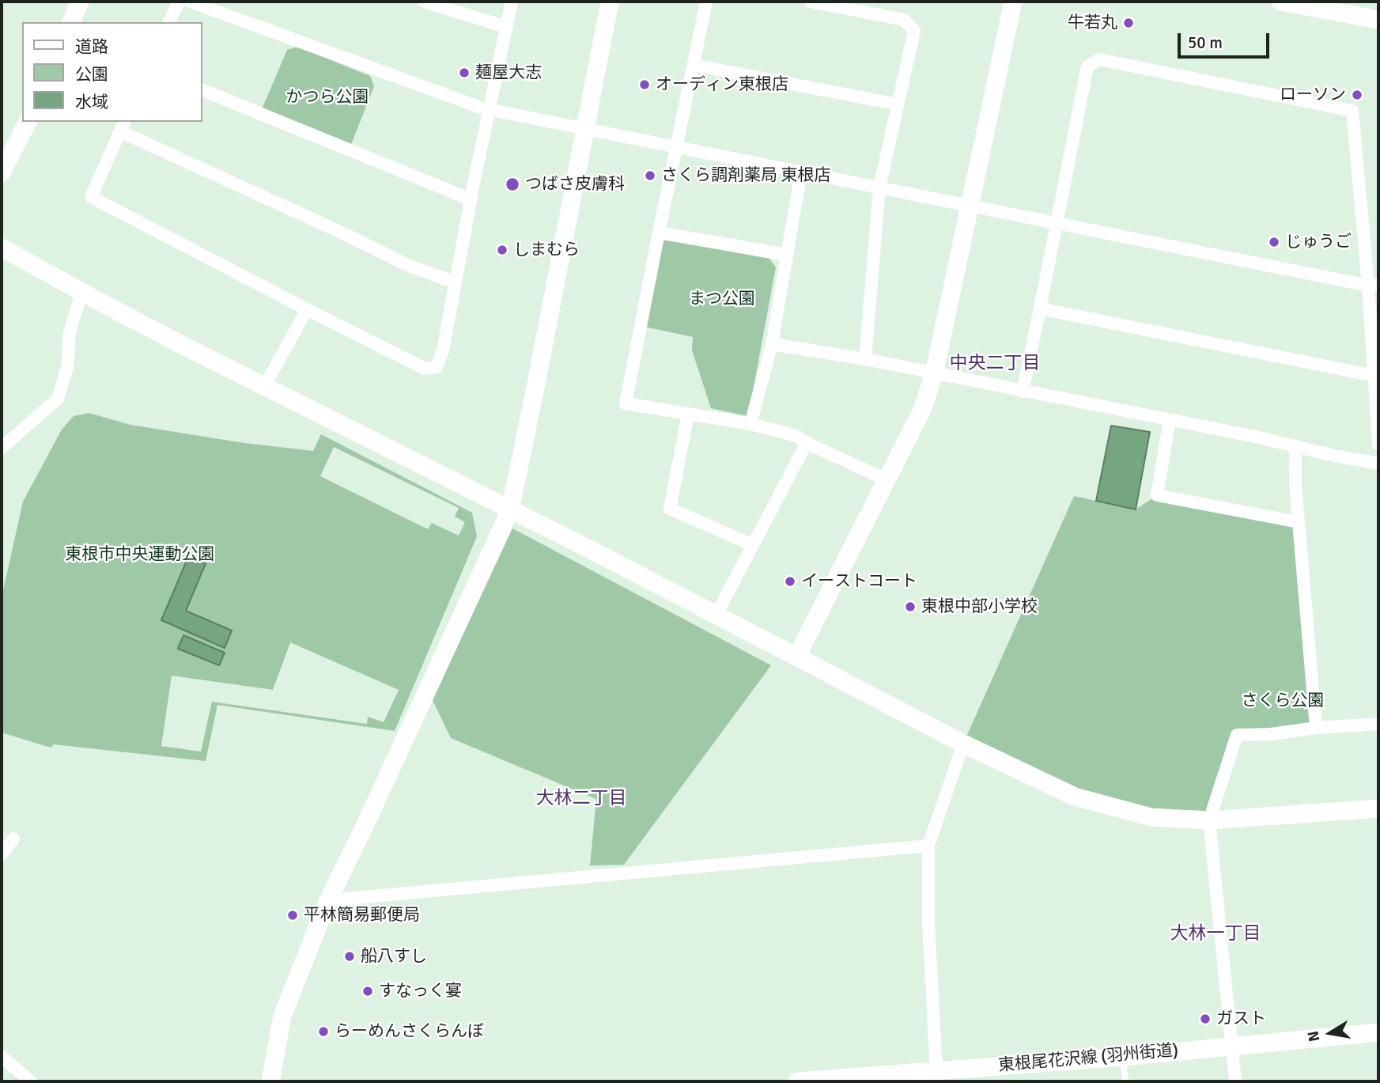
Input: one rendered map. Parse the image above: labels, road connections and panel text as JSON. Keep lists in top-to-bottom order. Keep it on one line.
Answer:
{"streets":{"street":["東根尾花沢線 (羽州街道)"]},"districts":["中央二丁目","大林二丁目","大林一丁目"],"parks":["かつら公園","まつ公園","東根市中央運動公園","さくら公園"],"places":["牛若丸","麺屋大志","オーディン東根店","ローソン","さくら調剤薬局 東根店","つばさ皮膚科","じゅうご","しまむら","イーストコート","東根中部小学校","平林簡易郵便局","船八すし","すなっく宴","ガスト","らーめんさくらんぼ"],"legend":["道路","公園","水域"],"scale_bar":"50 m","north":"left"}
